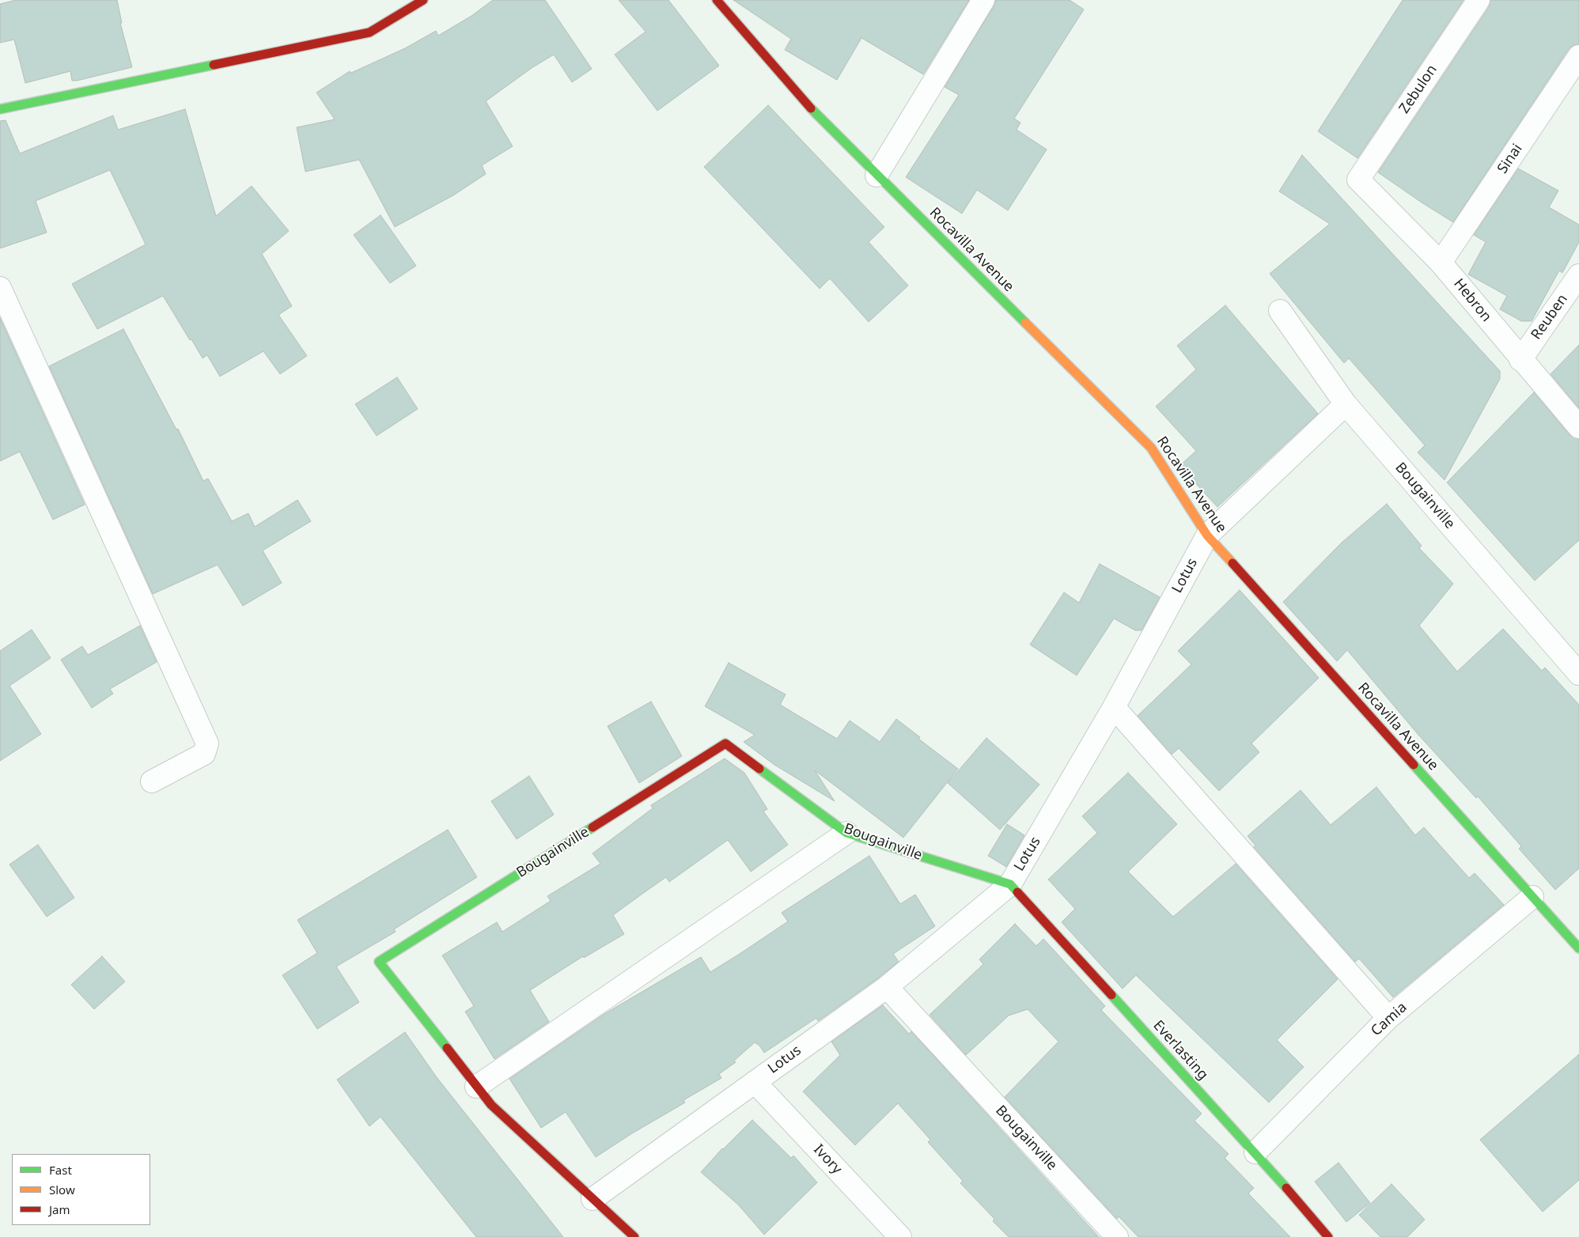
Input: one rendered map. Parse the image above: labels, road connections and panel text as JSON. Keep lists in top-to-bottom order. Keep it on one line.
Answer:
{"streets":{"street":["Zebulon","Sinai","Rocavilla Avenue","Hebron","Reuben","Bougainville","Lotus","Camia","Everlasting","Ivory"]},"crossings":[["Zebulon","Hebron"],["Sinai","Hebron"],["Rocavilla Avenue","Lotus"],["Rocavilla Avenue","Camia"],["Hebron","Reuben"],["Bougainville","Lotus"],["Bougainville","Everlasting"],["Lotus","Everlasting"],["Lotus","Ivory"],["Camia","Everlasting"]],"legend":["Fast","Slow","Jam"]}
